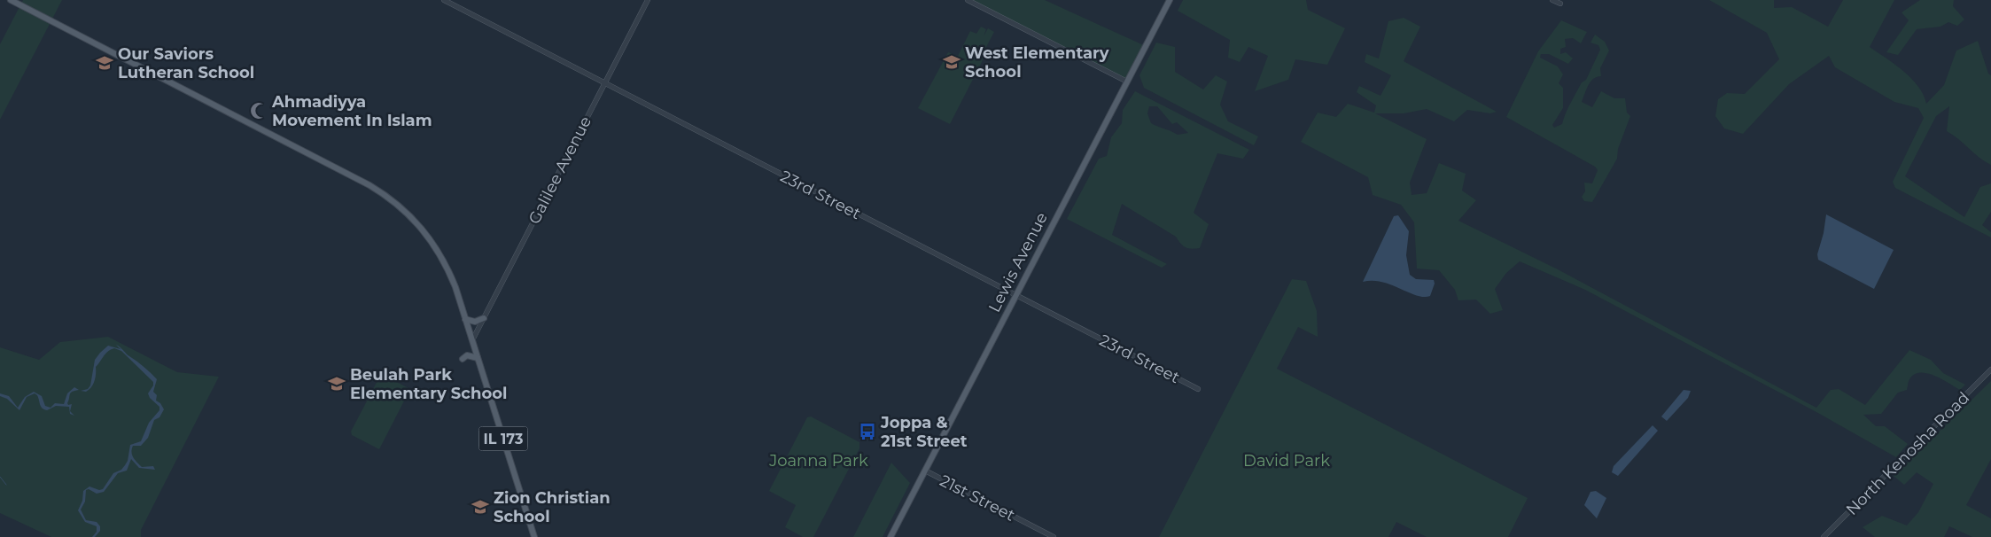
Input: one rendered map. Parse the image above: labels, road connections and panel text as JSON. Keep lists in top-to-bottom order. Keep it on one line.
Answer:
{"streets":{"main road":["Lewis Avenue","IL 173"],"street":["Galilee Avenue","23rd Street","North Kenosha Road","21st Street"]},"crossings":[["Galilee Avenue","23rd Street"],["Galilee Avenue","IL 173"],["23rd Street","Lewis Avenue"],["Lewis Avenue","21st Street"]],"parks":["Joanna Park","David Park"],"places":{"school or university":["West Elementary School","Our Saviors Lutheran School","Beulah Park Elementary School","Zion Christian School"],"mosque":["Ahmadiyya Movement In Islam"],"bus stop":["Joppa & 21st Street"]}}
